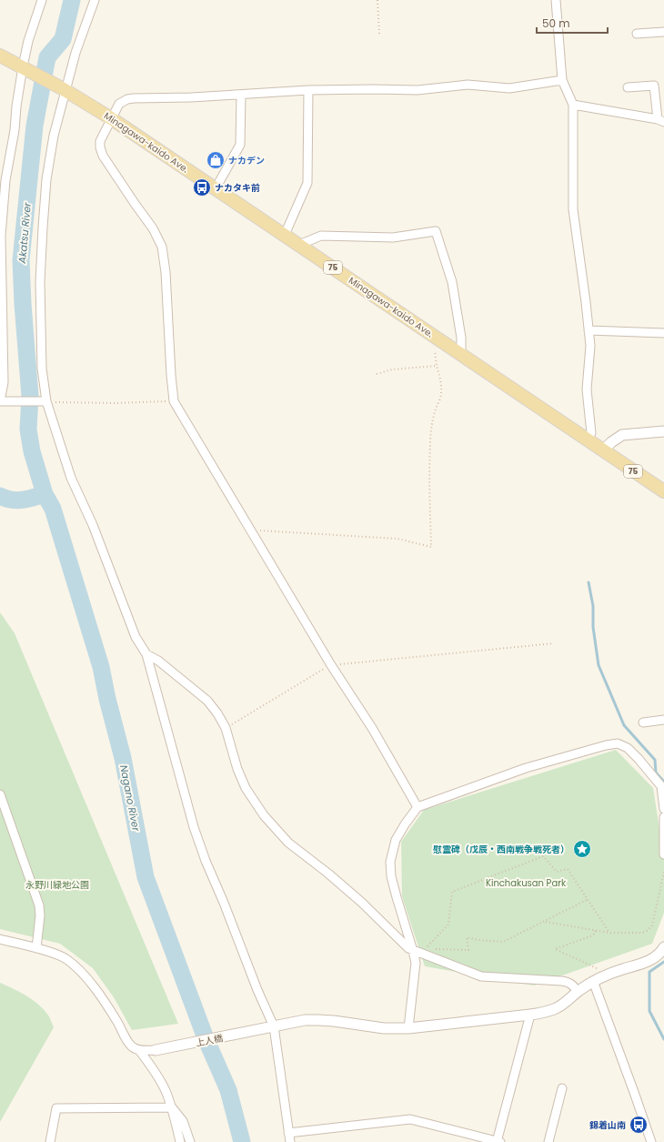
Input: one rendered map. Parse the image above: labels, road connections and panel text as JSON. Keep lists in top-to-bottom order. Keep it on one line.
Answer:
{"streets":{"main road":["Minagawa-kaido Ave.","75"],"street":["上人橋"]},"crossings":[["Minagawa-kaido Ave.","75"]],"water":["Akatsu River","Nagano River"],"parks":["Kinchakusan Park","永野川緑地公園"],"places":{"shop":["ナカデン"],"bus stop":["ナカタキ前","錦着山南"],"place":["慰霊碑（戊辰・西南戦争戦死者）"]},"scale_bar":"50 m"}
